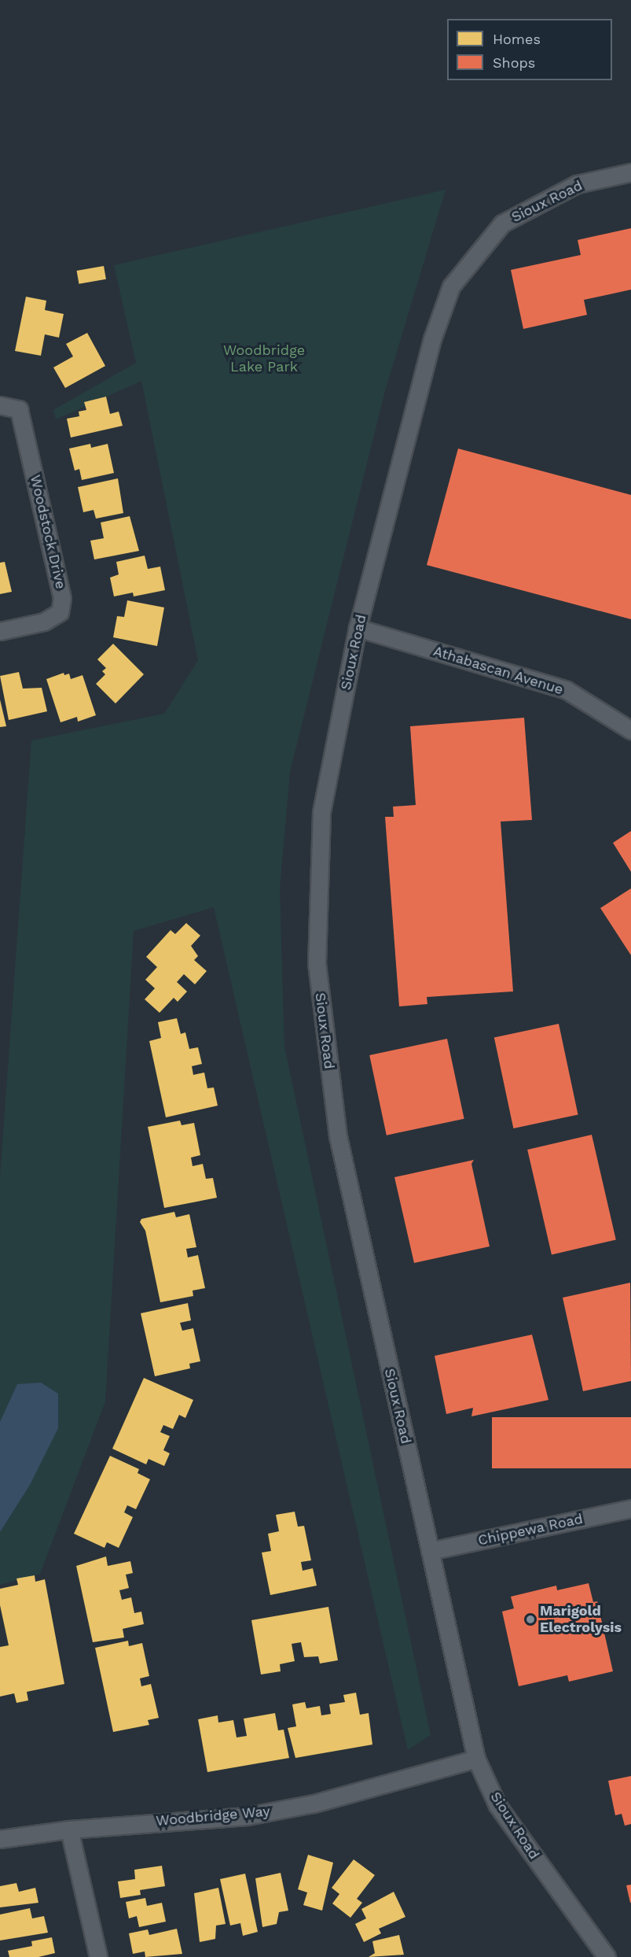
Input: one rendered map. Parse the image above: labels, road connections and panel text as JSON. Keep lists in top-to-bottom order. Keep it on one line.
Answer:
{"streets":{"street":["Sioux Road","Woodstock Drive","Athabascan Avenue","Chippewa Road","Woodbridge Way"]},"crossings":[["Sioux Road","Athabascan Avenue"],["Sioux Road","Chippewa Road"],["Sioux Road","Woodbridge Way"]],"parks":["Woodbridge Lake Park"],"places":["Marigold Electrolysis"],"legend":["Homes","Shops"]}
